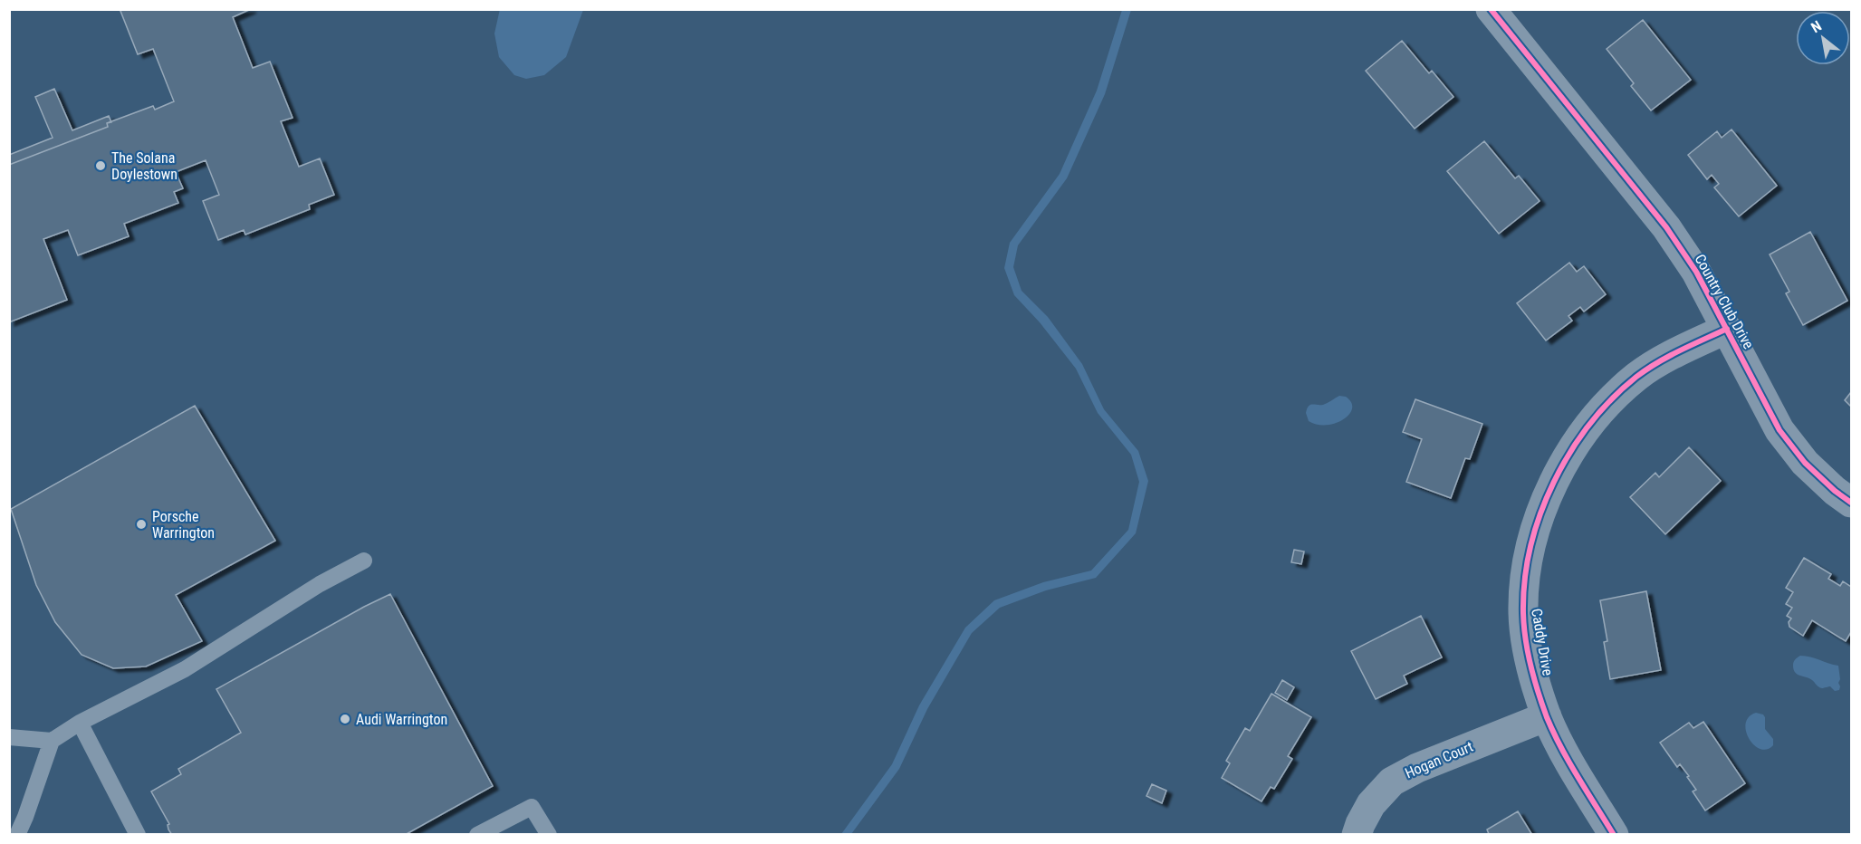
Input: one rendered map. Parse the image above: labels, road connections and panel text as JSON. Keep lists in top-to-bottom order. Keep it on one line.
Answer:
{"streets":{"street":["Country Club Drive","Caddy Drive","Hogan Court"]},"crossings":[["Country Club Drive","Caddy Drive"],["Caddy Drive","Hogan Court"]],"places":["The Solana Doylestown","Porsche Warrington","Audi Warrington"],"north":"top left"}
